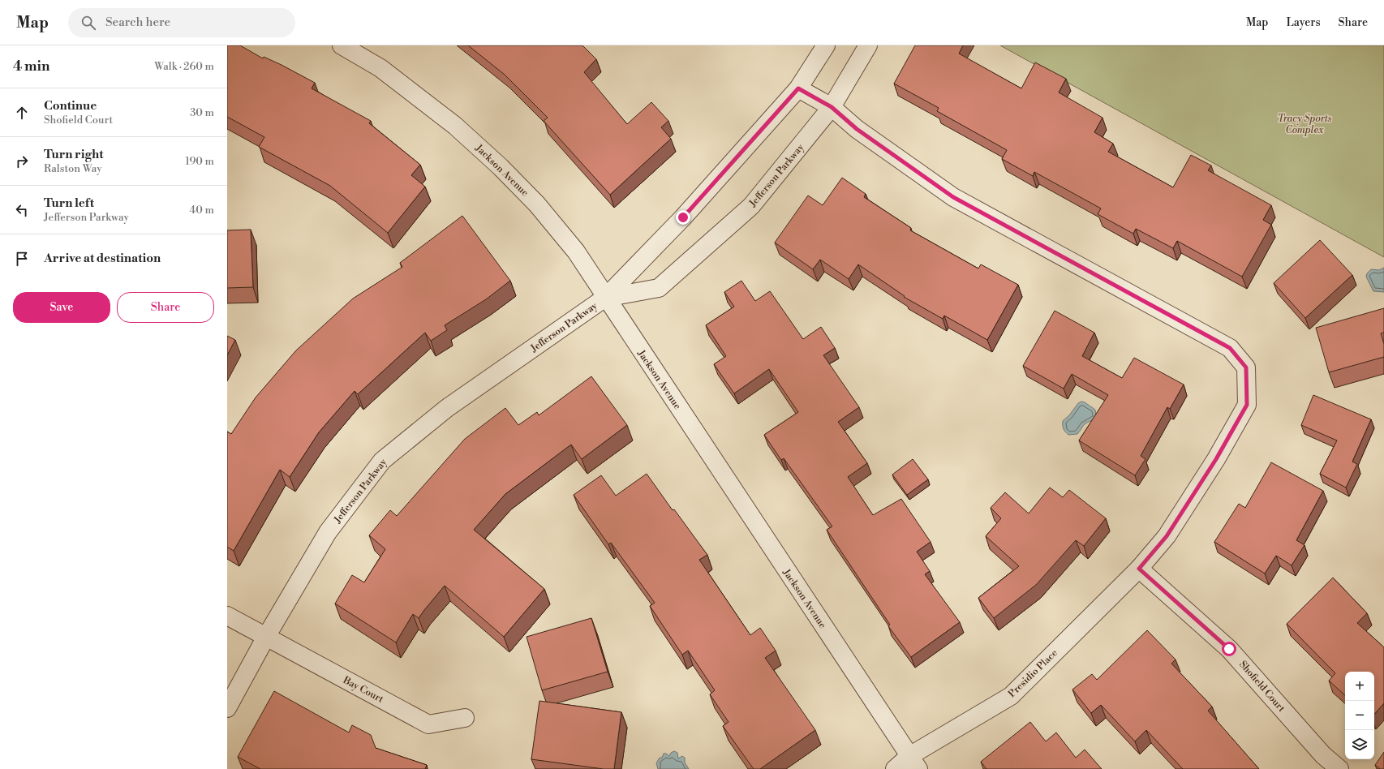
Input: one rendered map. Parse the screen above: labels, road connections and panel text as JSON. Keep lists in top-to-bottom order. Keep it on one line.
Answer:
{"streets":{"street":["Jackson Avenue","Jefferson Parkway","Presidio Place","Shofield Court","Bay Court"]},"crossings":[["Jackson Avenue","Jefferson Parkway"],["Jackson Avenue","Presidio Place"],["Jefferson Parkway","Presidio Place"],["Jefferson Parkway","Bay Court"],["Presidio Place","Shofield Court"]],"parks":["Tracy Sports Complex"],"page":{"header":"Map","search":"Search here","nav":["Map","Layers","Share"],"heading":["4 min","Walk · 260 m"],"list":[["Continue","Shofield Court","30 m"],["Turn right","Ralston Way","190 m"],["Turn left","Jefferson Parkway","40 m"],"Arrive at destination"],"buttons":["Save","Share"],"map_buttons":["+","−"]}}
